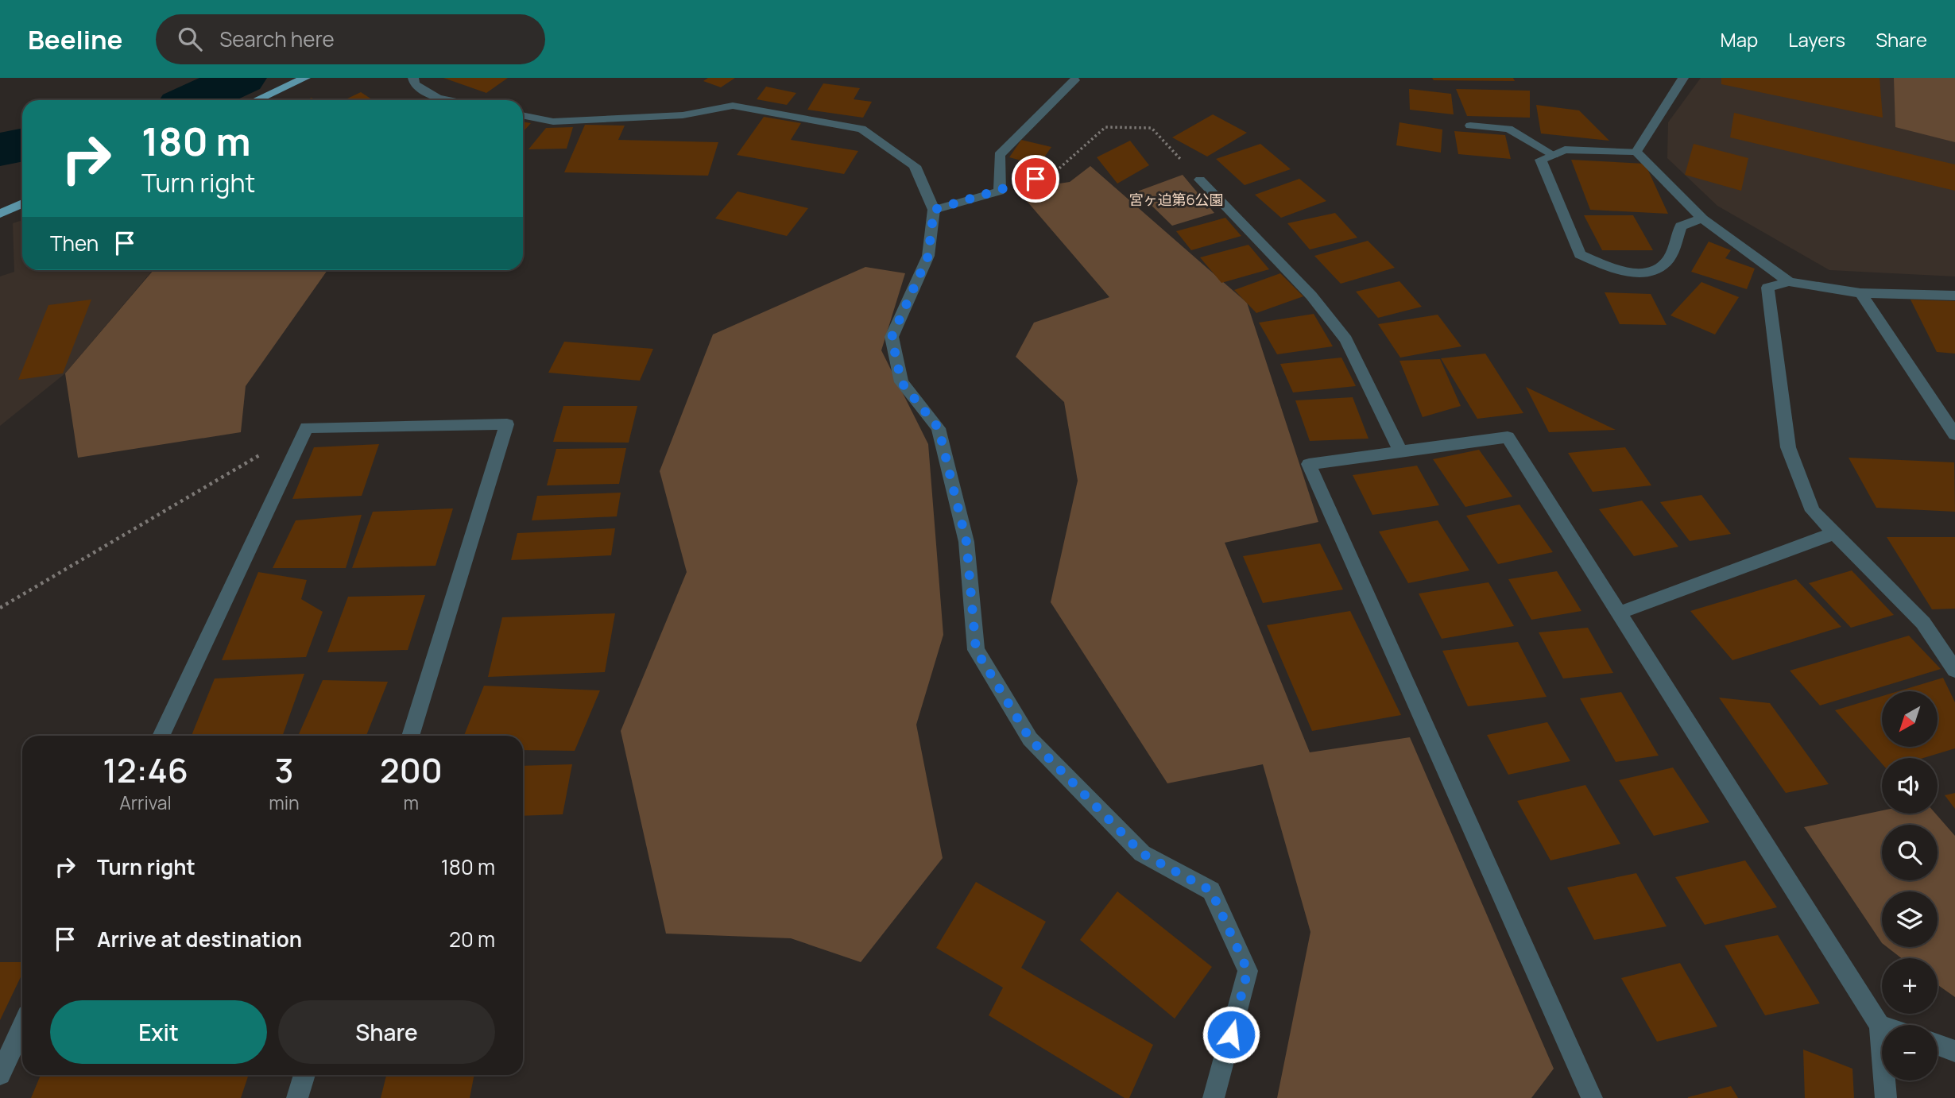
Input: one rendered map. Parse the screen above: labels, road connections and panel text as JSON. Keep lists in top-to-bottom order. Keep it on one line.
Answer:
{"parks":["宮ヶ迫第6公園"],"north":"bottom left","page":{"header":"Beeline","search":"Search here","nav":["Map","Layers","Share"],"turn":["180 m","Turn right"],"then":"Then","map_buttons":["+","−"],"eta":["12:46","Arrival","3","min","200","m"],"list":[{"name":"Turn right","value":"180 m"},{"name":"Arrive at destination","value":"20 m"}],"buttons":["Exit","Share"]}}
